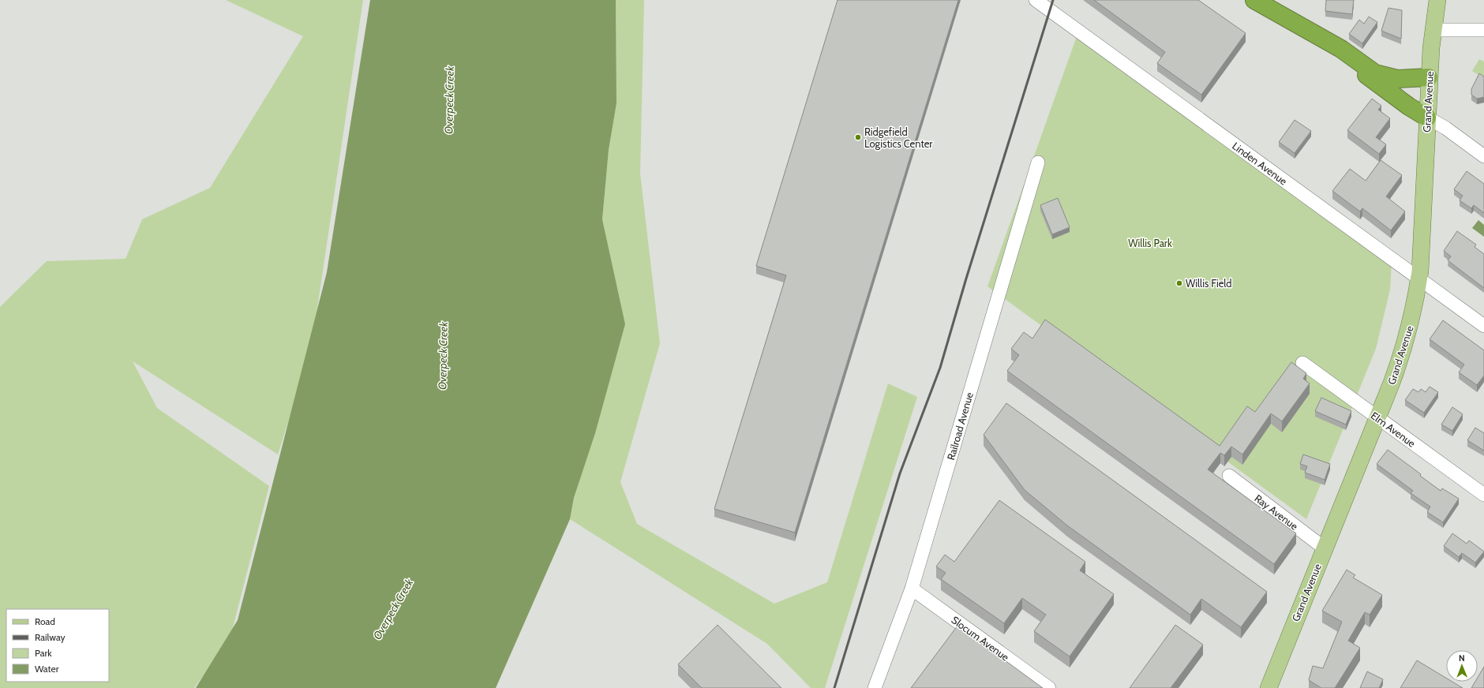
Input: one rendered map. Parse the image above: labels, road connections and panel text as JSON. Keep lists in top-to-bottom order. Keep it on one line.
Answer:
{"streets":{"main road":["Grand Avenue"],"street":["Linden Avenue","Railroad Avenue","Elm Avenue","Ray Avenue","Slocum Avenue"]},"crossings":[["Grand Avenue","Linden Avenue"],["Grand Avenue","Elm Avenue"],["Grand Avenue","Ray Avenue"],["Railroad Avenue","Slocum Avenue"]],"water":["Overpeck Creek"],"parks":["Willis Park"],"places":["Ridgefield Logistics Center","Willis Field"],"legend":["Road","Railway","Park","Water"],"north":"top"}
